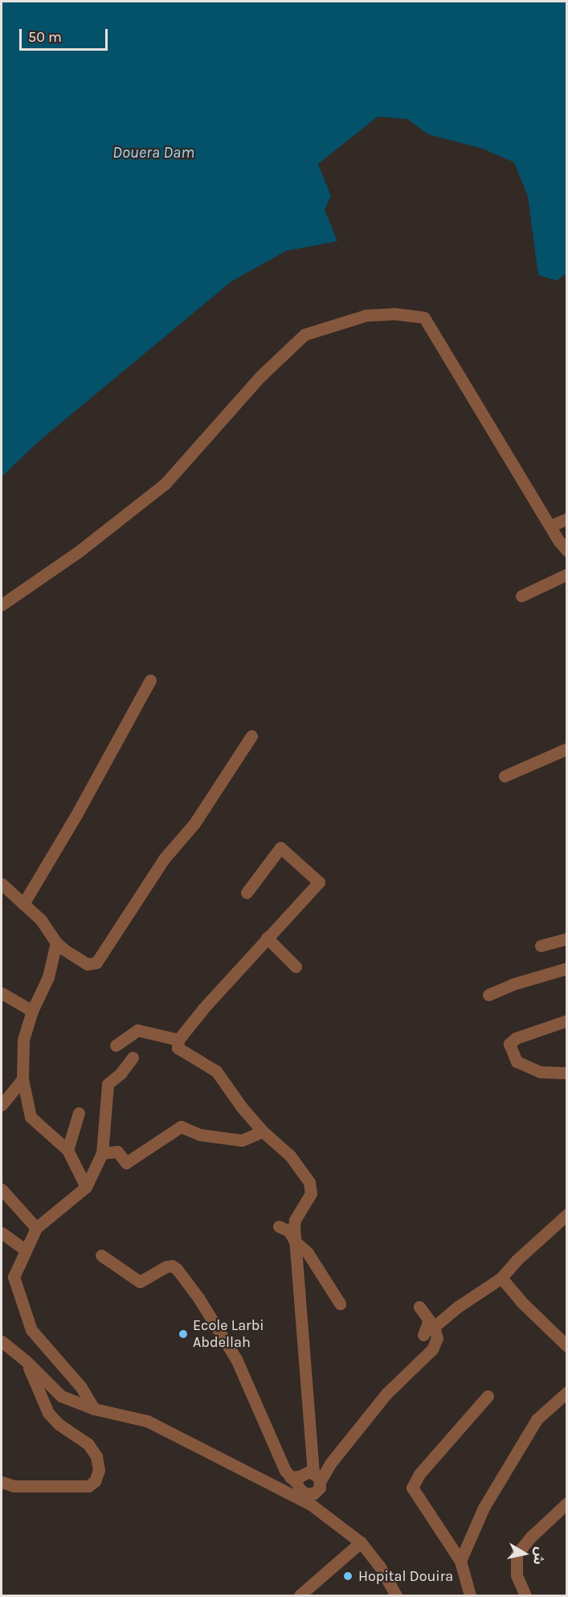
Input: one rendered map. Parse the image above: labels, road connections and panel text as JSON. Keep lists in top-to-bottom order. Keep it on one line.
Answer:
{"water":["Douera Dam"],"places":["Ecole Larbi Abdellah","Hopital Douira"],"scale_bar":"50 m","north":"right"}
